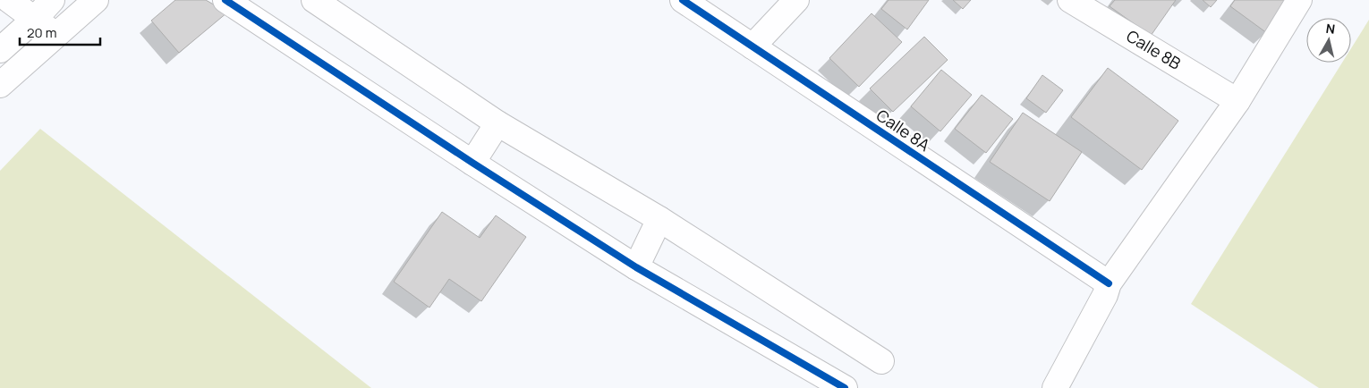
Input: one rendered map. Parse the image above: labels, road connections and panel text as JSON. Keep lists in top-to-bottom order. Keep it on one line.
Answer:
{"streets":{"street":["Calle 8B","Calle 8A"]},"scale_bar":"20 m","north":"top"}
